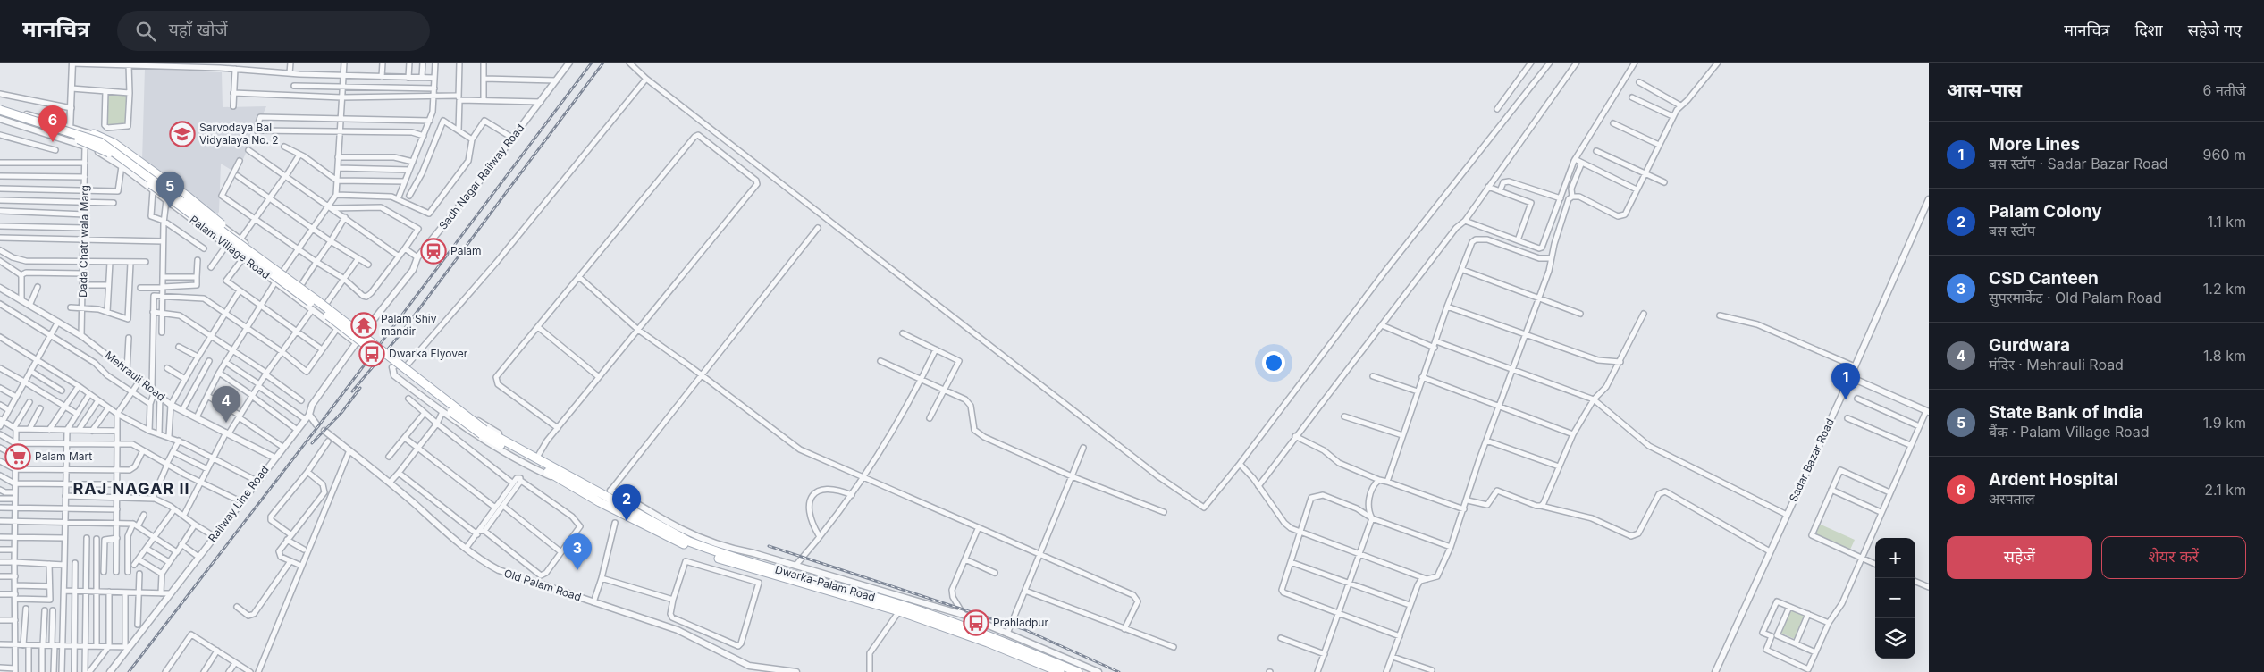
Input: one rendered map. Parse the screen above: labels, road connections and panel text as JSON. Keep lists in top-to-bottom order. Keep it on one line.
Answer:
{"streets":{"main road":["Dwarka-Palam Road"],"street":["Sadh Nagar Railway Road","Dada Chatriwala Marg","Palam Village Road","Mehrauli Road","Sadar Bazar Road","Railway Line Road","Old Palam Road"]},"crossings":[["Sadh Nagar Railway Road","Railway Line Road"],["Dada Chatriwala Marg","Palam Village Road"],["Dada Chatriwala Marg","Mehrauli Road"],["Palam Village Road","Railway Line Road"],["Mehrauli Road","Railway Line Road"]],"districts":["RAJ NAGAR II"],"places":{"school or university":["Sarvodaya Bal Vidyalaya No. 2"],"station":["Palam"],"temple":["Palam Shiv mandir"],"bus stop":["Dwarka Flyover","Prahladpur"],"supermarket":["Palam Mart"]},"page":{"header":"मानचित्र","search":"यहाँ खोजें","nav":["मानचित्र","दिशा","सहेजे गए"],"heading":["आस-पास","6 नतीजे"],"pins":["6","5","1","4","2","3"],"list":[{"mark":"1","name":"More Lines","note":"बस स्टॉप · Sadar Bazar Road","value":"960 m"},{"mark":"2","name":"Palam Colony","note":"बस स्टॉप","value":"1.1 km"},{"mark":"3","name":"CSD Canteen","note":"सुपरमार्केट · Old Palam Road","value":"1.2 km"},{"mark":"4","name":"Gurdwara","note":"मंदिर · Mehrauli Road","value":"1.8 km"},{"mark":"5","name":"State Bank of India","note":"बैंक · Palam Village Road","value":"1.9 km"},{"mark":"6","name":"Ardent Hospital","note":"अस्पताल","value":"2.1 km"}],"buttons":["सहेजें","शेयर करें"],"map_buttons":["+","−"]}}
